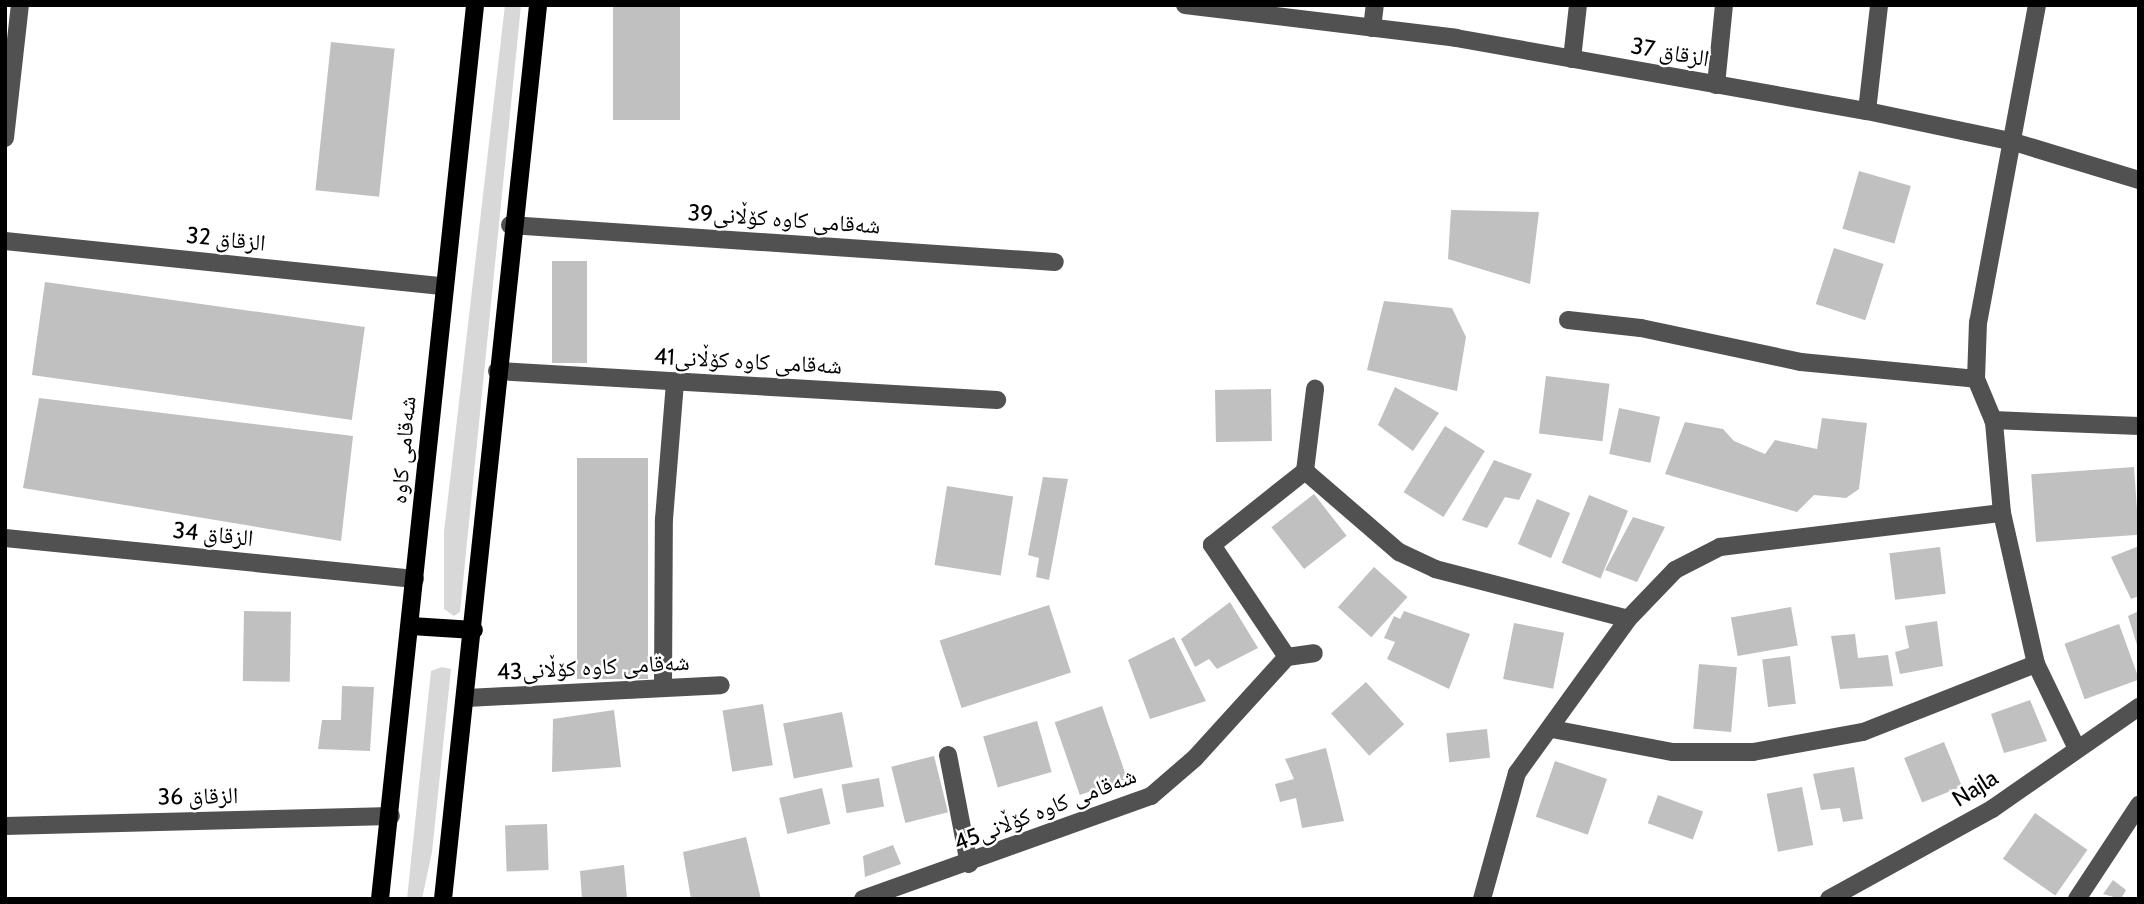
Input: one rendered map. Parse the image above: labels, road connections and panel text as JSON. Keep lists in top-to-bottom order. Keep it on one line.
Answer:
{"streets":{"main road":["شەقامی کاوە"],"street":["الزقاق 37","شەقامی کاوە کۆڵانی39","الزقاق 32","شەقامی کاوە کۆڵانی41","الزقاق 34","شەقامی کاوە کۆڵانی43","Najla","الزقاق 36","شەقامی کاوە کۆڵانی45"]},"crossings":[["الزقاق 32","شەقامی کاوە"],["شەقامی کاوە","الزقاق 34"],["شەقامی کاوە","الزقاق 36"]]}
